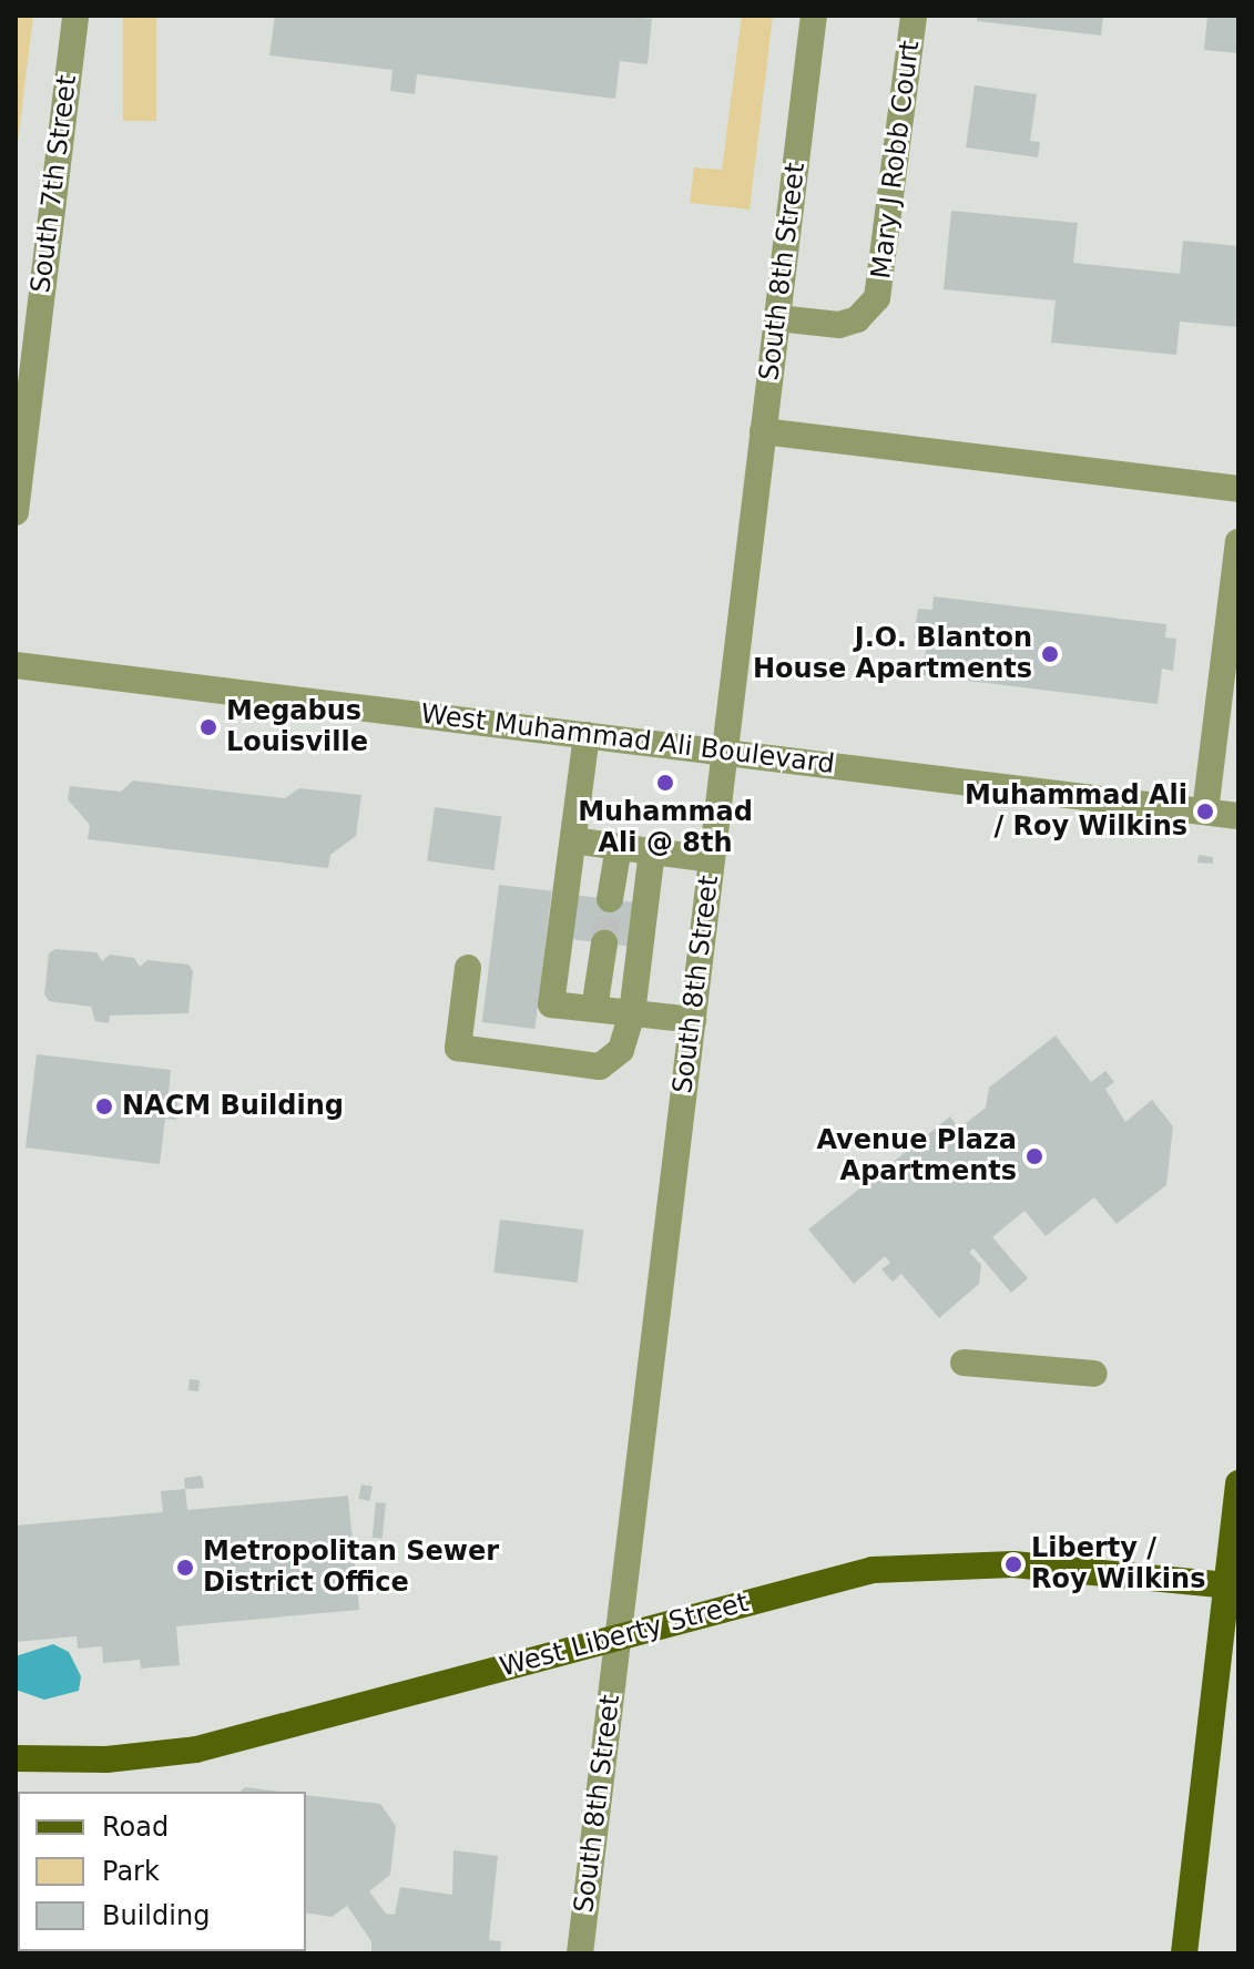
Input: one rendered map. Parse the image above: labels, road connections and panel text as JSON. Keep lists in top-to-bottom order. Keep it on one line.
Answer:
{"streets":{"main road":["West Liberty Street"],"street":["Mary J Robb Court","South 7th Street","South 8th Street","West Muhammad Ali Boulevard"]},"crossings":[["Mary J Robb Court","South 8th Street"],["South 8th Street","West Muhammad Ali Boulevard"],["South 8th Street","West Liberty Street"]],"places":["J.O. Blanton House Apartments","Megabus Louisville","Muhammad Ali @ 8th","Muhammad Ali / Roy Wilkins","NACM Building","Avenue Plaza Apartments","Liberty / Roy Wilkins","Metropolitan Sewer District Office"],"legend":["Road","Park","Building"]}
